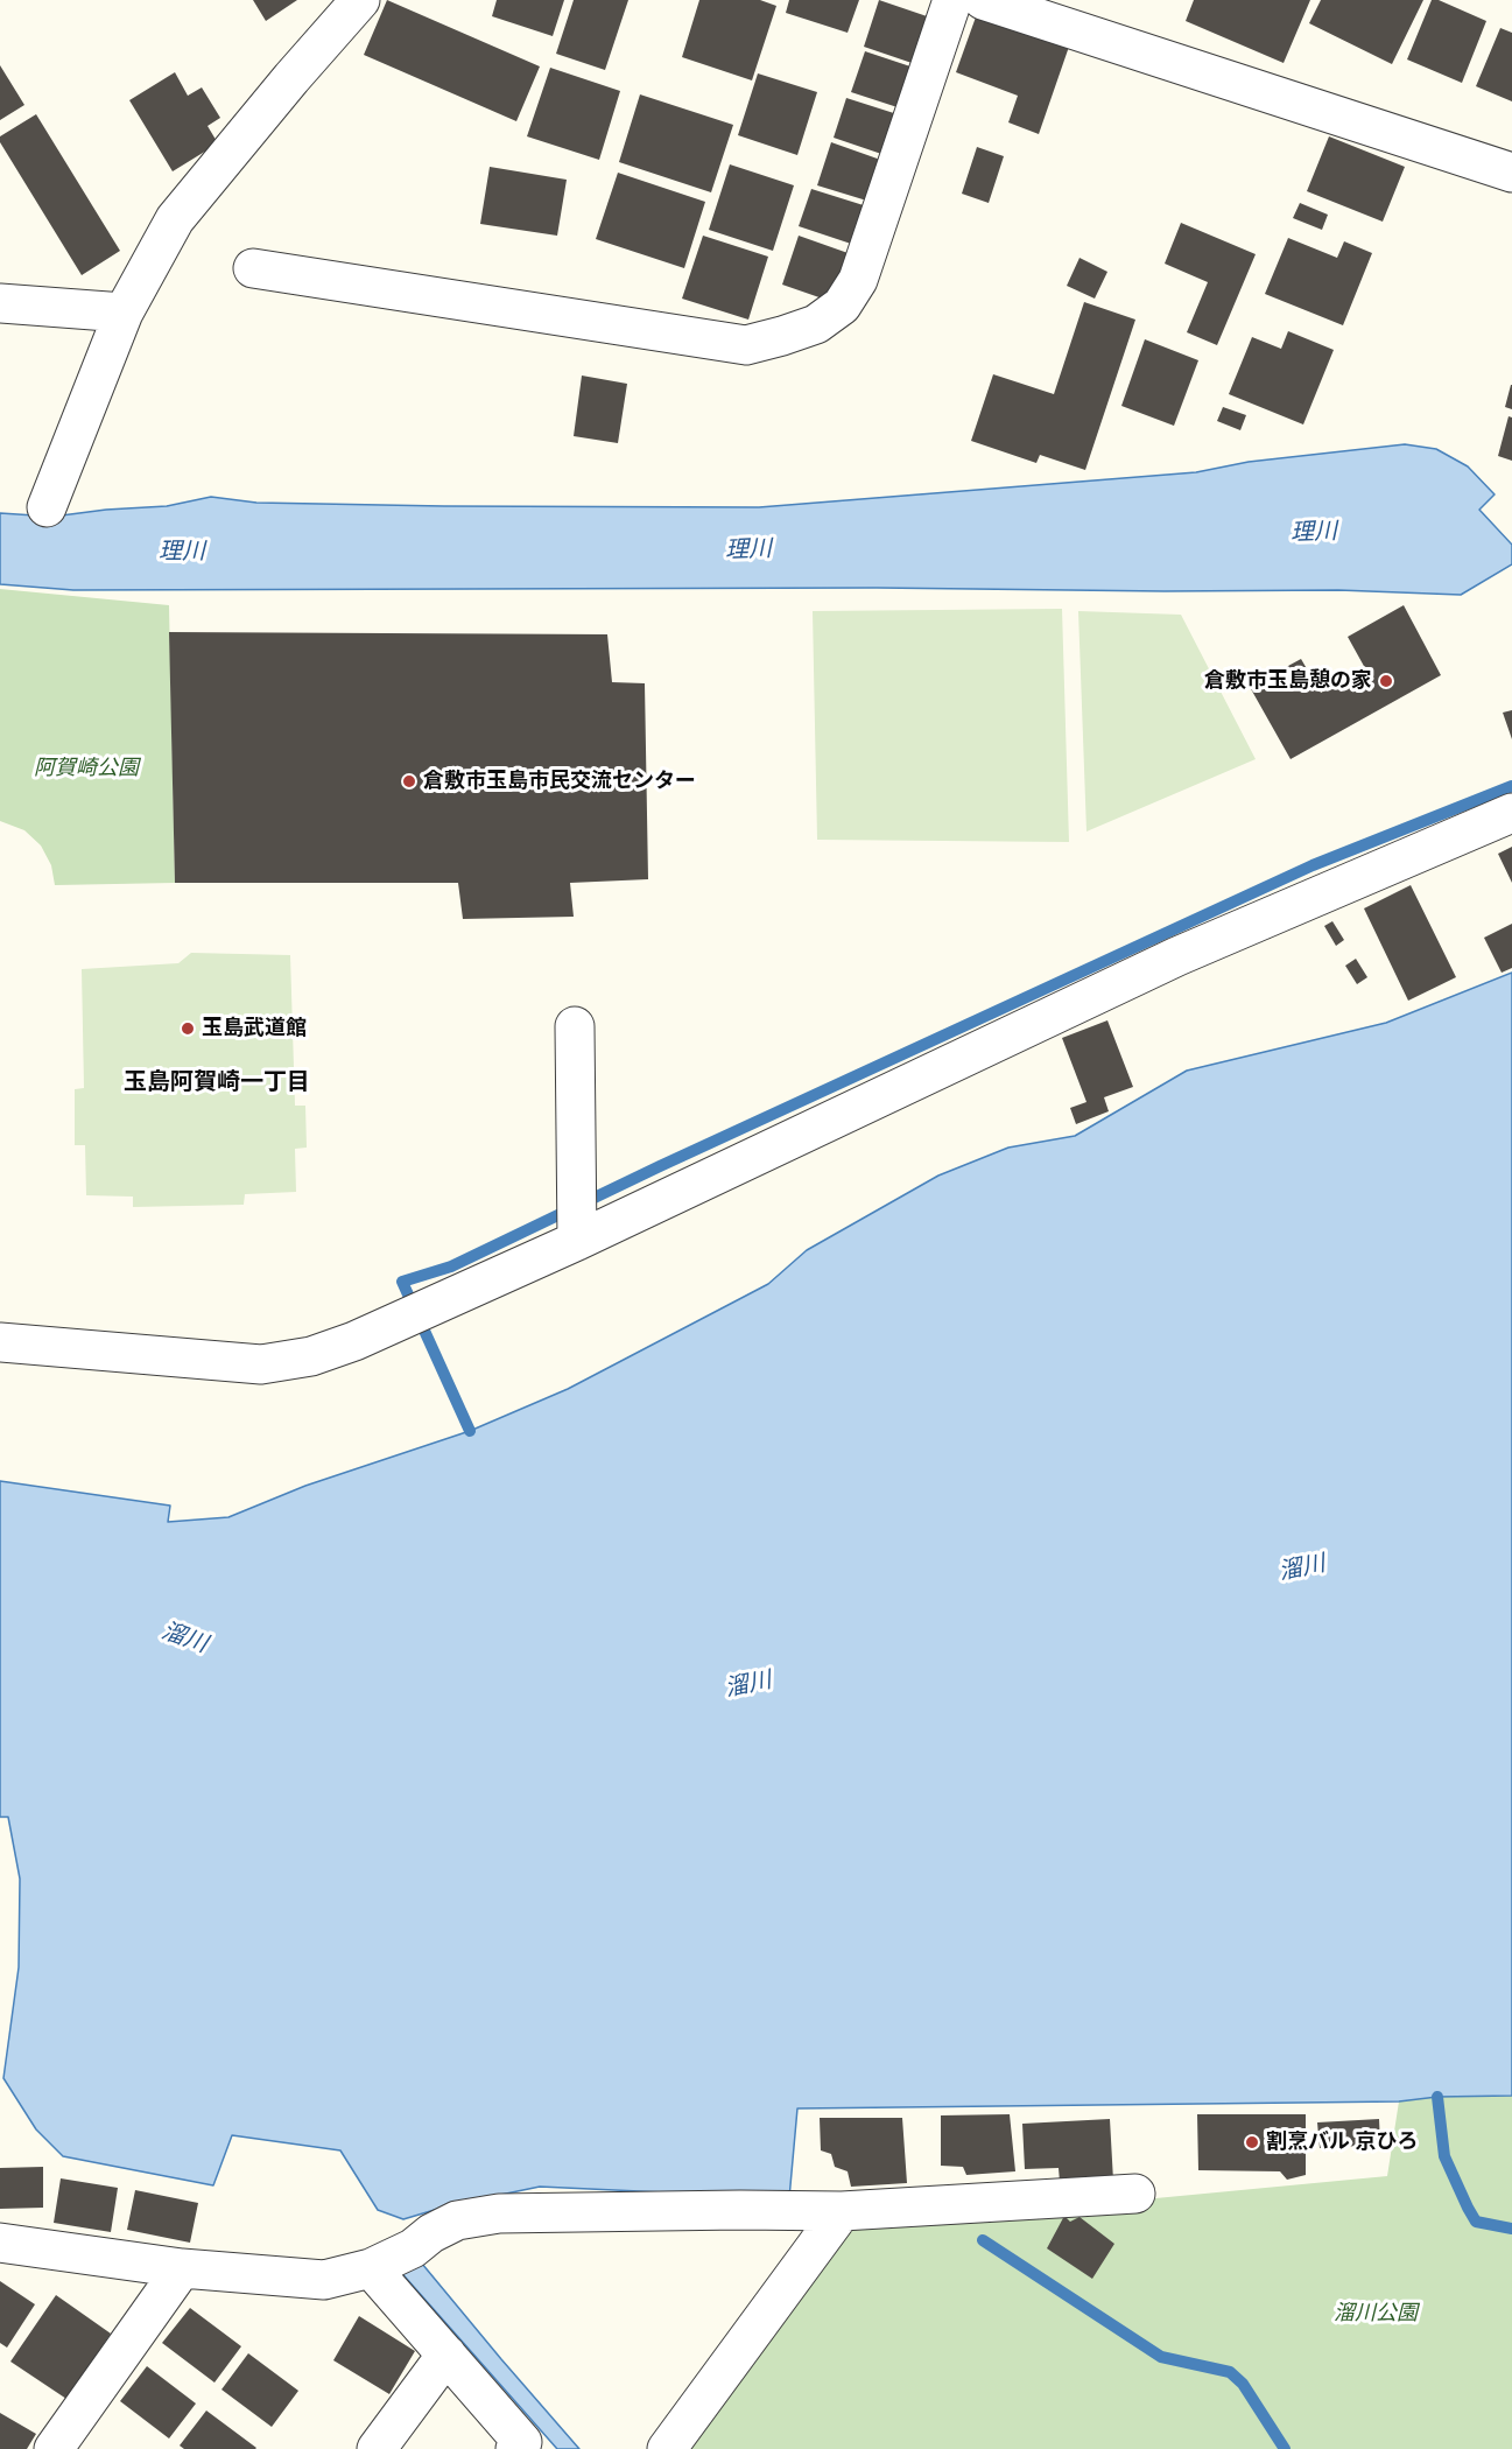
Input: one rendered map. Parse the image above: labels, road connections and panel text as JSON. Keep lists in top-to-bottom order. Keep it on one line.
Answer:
{"districts":["玉島阿賀崎一丁目"],"water":["理川","溜川"],"parks":["阿賀崎公園","溜川公園"],"places":["倉敷市玉島憩の家","倉敷市玉島市民交流センター","玉島武道館","割烹バル 京ひろ"]}
